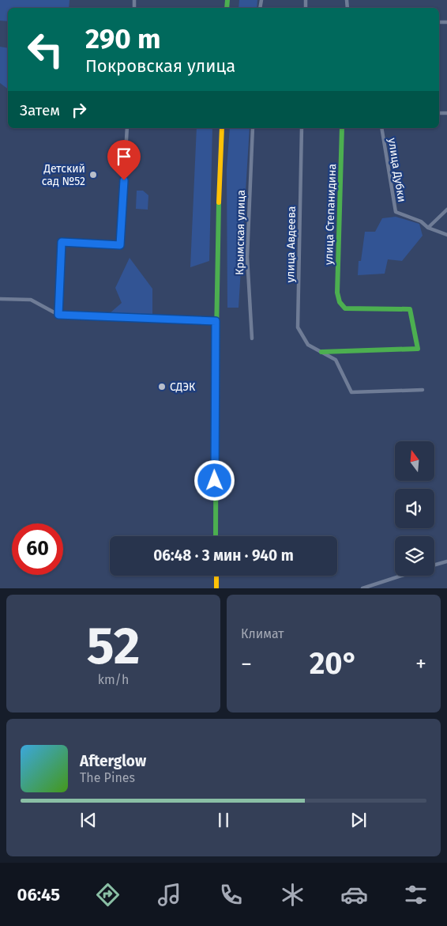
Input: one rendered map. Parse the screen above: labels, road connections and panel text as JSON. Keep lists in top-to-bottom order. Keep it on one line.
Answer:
{"streets":{"street":["улица Дубки","улица Степанидина","Крымская улица","улица Авдеева"]},"crossings":[["улица Степанидина","улица Авдеева"]],"places":["Детский сад №52","СДЭК"],"north":"top","page":{"turn":["290 m","Покровская улица"],"then":"Затем","limit":"60","trip":"06:48 · 3 мин · 940 m","tile":[["52","km/h"],"Климат"],"heat":["−","20°","+"],"song":["Afterglow","The Pines"],"tabs":"06:45"}}
